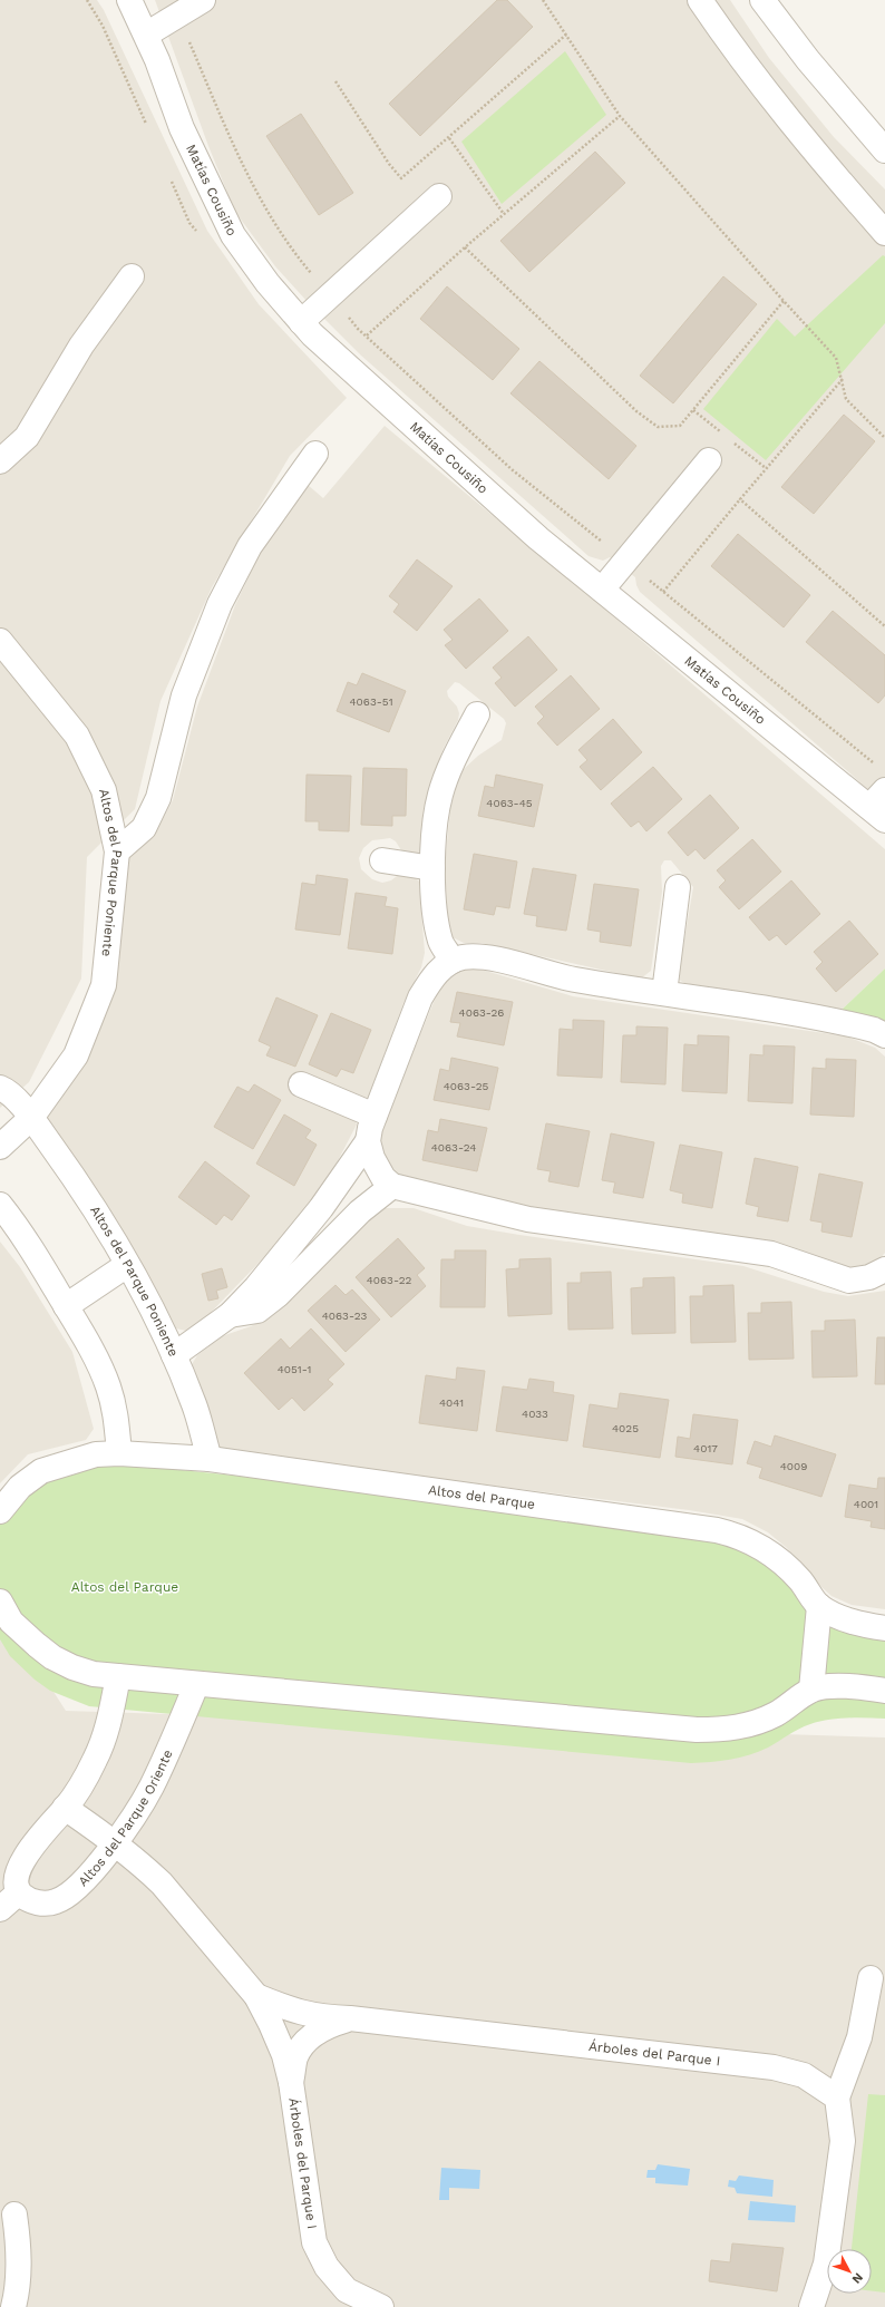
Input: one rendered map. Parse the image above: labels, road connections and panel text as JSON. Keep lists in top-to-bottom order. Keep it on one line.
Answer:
{"streets":{"street":["Matías Cousiño","Altos del Parque Poniente","Altos del Parque","Altos del Parque Oriente","Árboles del Parque I"]},"crossings":[["Altos del Parque Poniente","Altos del Parque"],["Altos del Parque Oriente","Árboles del Parque I"]],"parks":["Altos del Parque"],"house_numbers":["4063-51","4063-45","4063-26","4063-25","4063-24","4063-22","4063-23","4051-1","4041","4033","4025","4017","4009","4001"],"north":"bottom right"}
